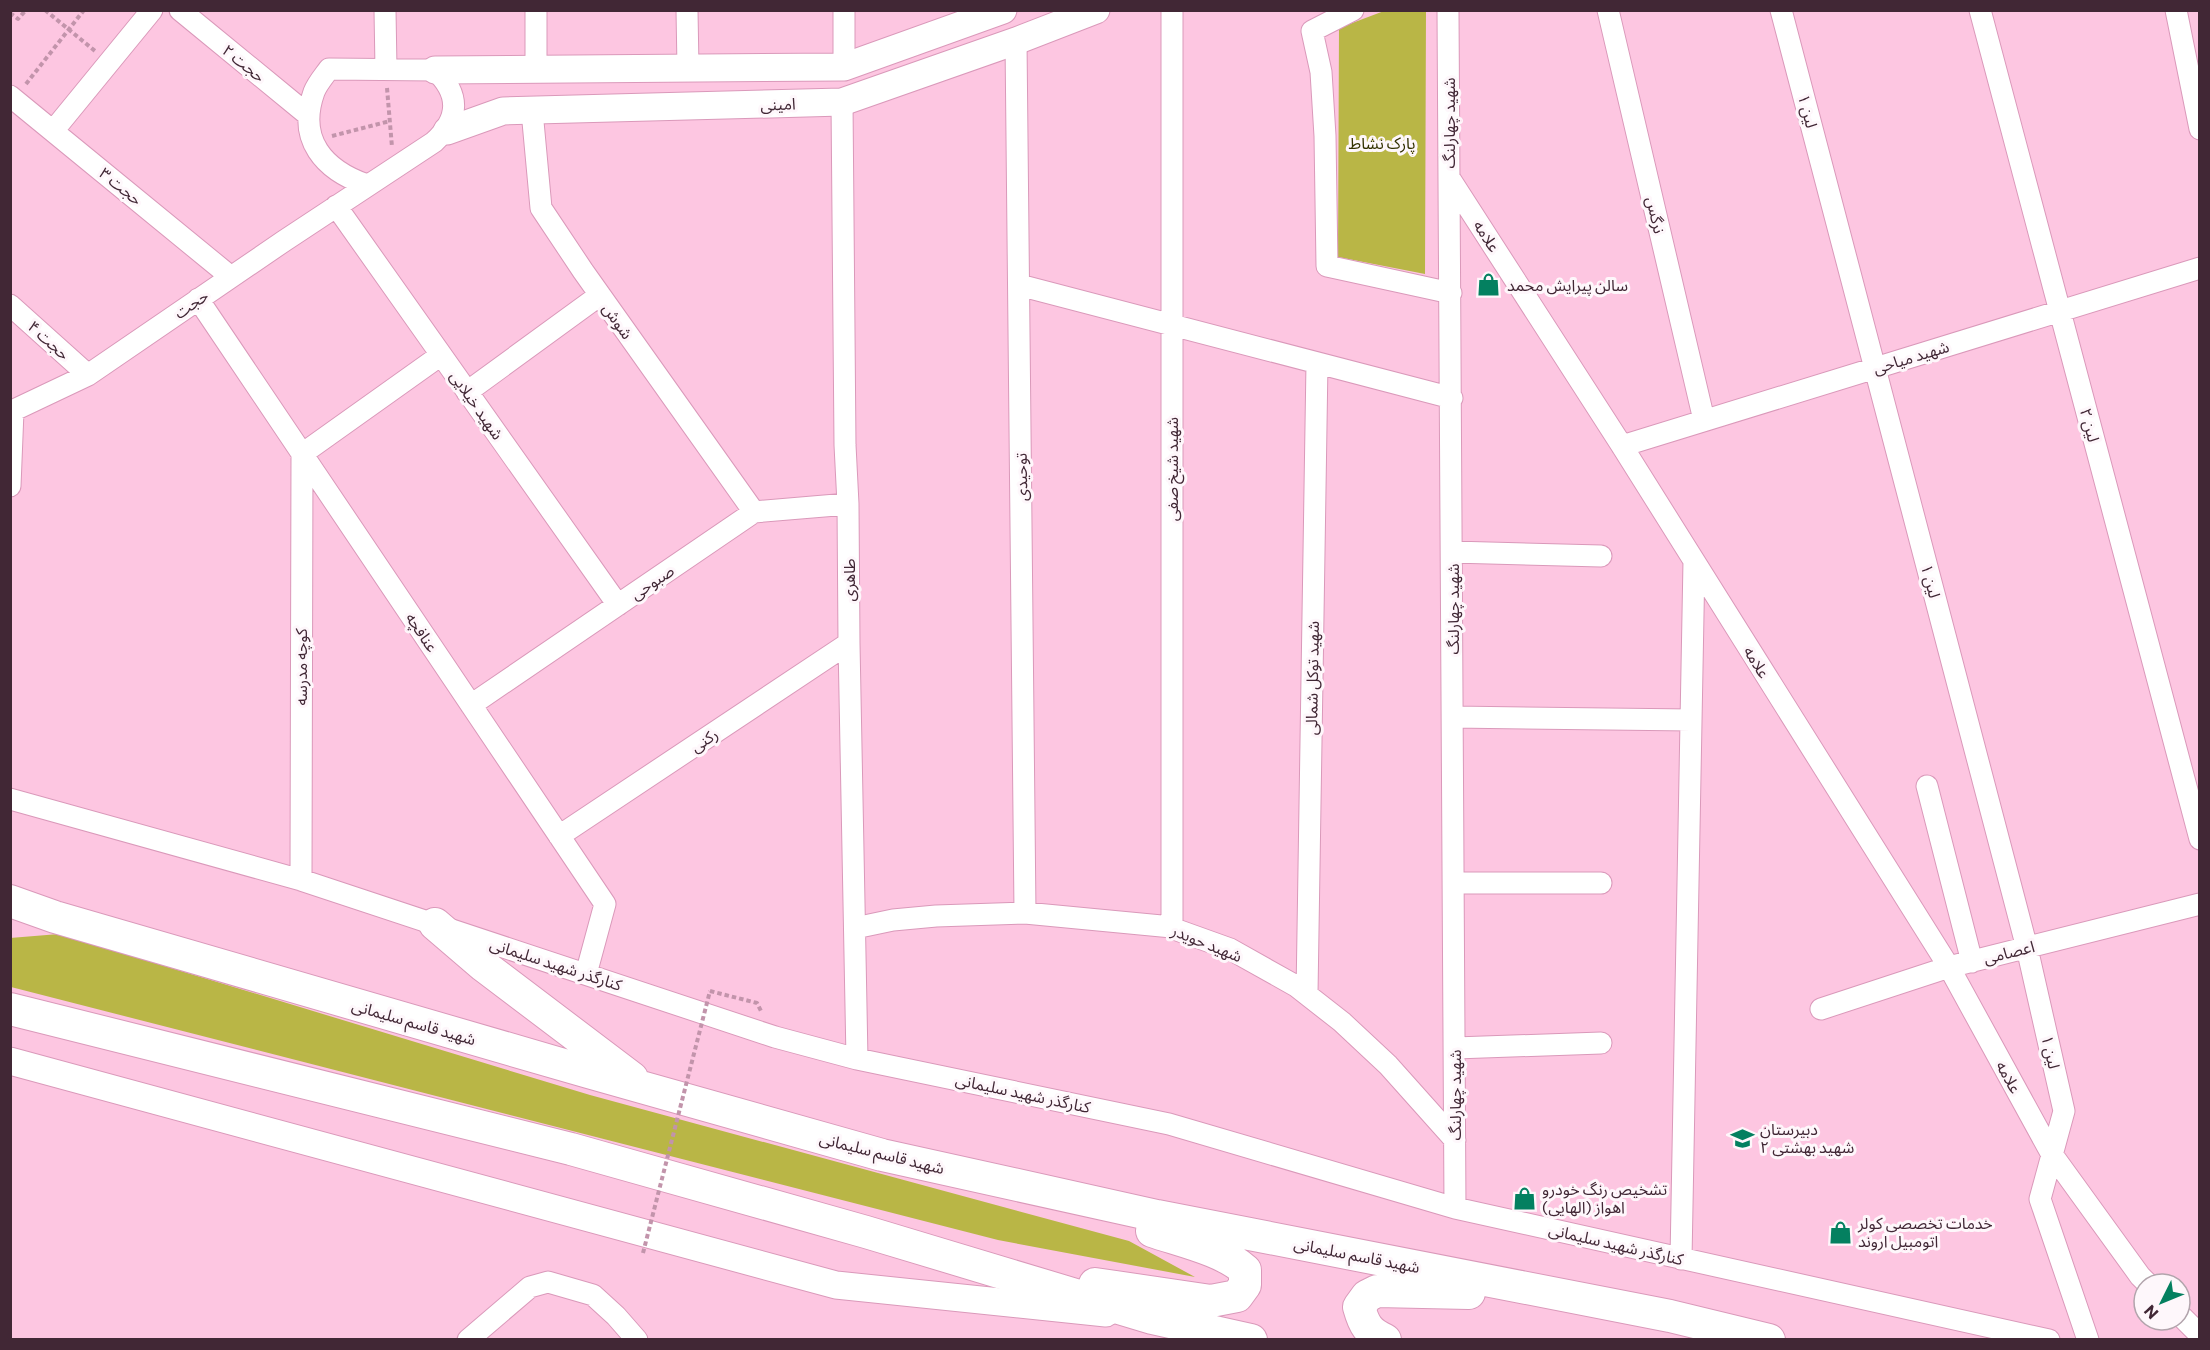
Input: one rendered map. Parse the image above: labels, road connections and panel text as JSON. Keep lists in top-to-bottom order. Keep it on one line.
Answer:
{"streets":{"highway":["شهید قاسم سلیمانی"],"main road":["امینی"],"street":["حجت ۲","لین ۱","شهید چهارلنگ","حجت ۳","نرگس","علامه","حجت","شوش","حجت ۴","شهید میاحی","شهید خیلایی","لین ۲","شهید شیخ صفی","توحیدی","طاهری","صبوحی","عنافچه","کوچه مدرسه","شهید توکل شمالی","رکنی","شهید حویدر","اعصامی","کنارگذر شهید سلیمانی"]},"crossings":[["امینی","حجت"],["امینی","شوش"],["امینی","توحیدی"],["امینی","طاهری"],["لین ۱","علامه"],["لین ۱","شهید میاحی"],["لین ۱","اعصامی"],["شهید چهارلنگ","علامه"],["شهید چهارلنگ","شهید حویدر"],["شهید چهارلنگ","کنارگذر شهید سلیمانی"],["حجت ۳","حجت"],["نرگس","شهید میاحی"],["علامه","شهید میاحی"],["علامه","اعصامی"],["حجت","حجت ۴"],["حجت","شهید خیلایی"],["حجت","عنافچه"],["شوش","صبوحی"],["شهید میاحی","لین ۲"],["شهید خیلایی","صبوحی"],["شهید شیخ صفی","شهید حویدر"],["توحیدی","شهید حویدر"],["طاهری","صبوحی"],["طاهری","رکنی"],["طاهری","شهید حویدر"],["طاهری","کنارگذر شهید سلیمانی"],["صبوحی","عنافچه"],["عنافچه","کوچه مدرسه"],["عنافچه","رکنی"],["عنافچه","کنارگذر شهید سلیمانی"],["کوچه مدرسه","کنارگذر شهید سلیمانی"],["شهید توکل شمالی","شهید حویدر"]],"parks":["پارک نشاط"],"places":{"shop":["سالن پیرایش محمد","تشخیص رنگ خودرو اهواز (الهایی)","خدمات تخصصی کولر اتومبیل اروند"],"school or university":["دبیرستان شهید بهشتی ۲"]},"north":"bottom left"}
